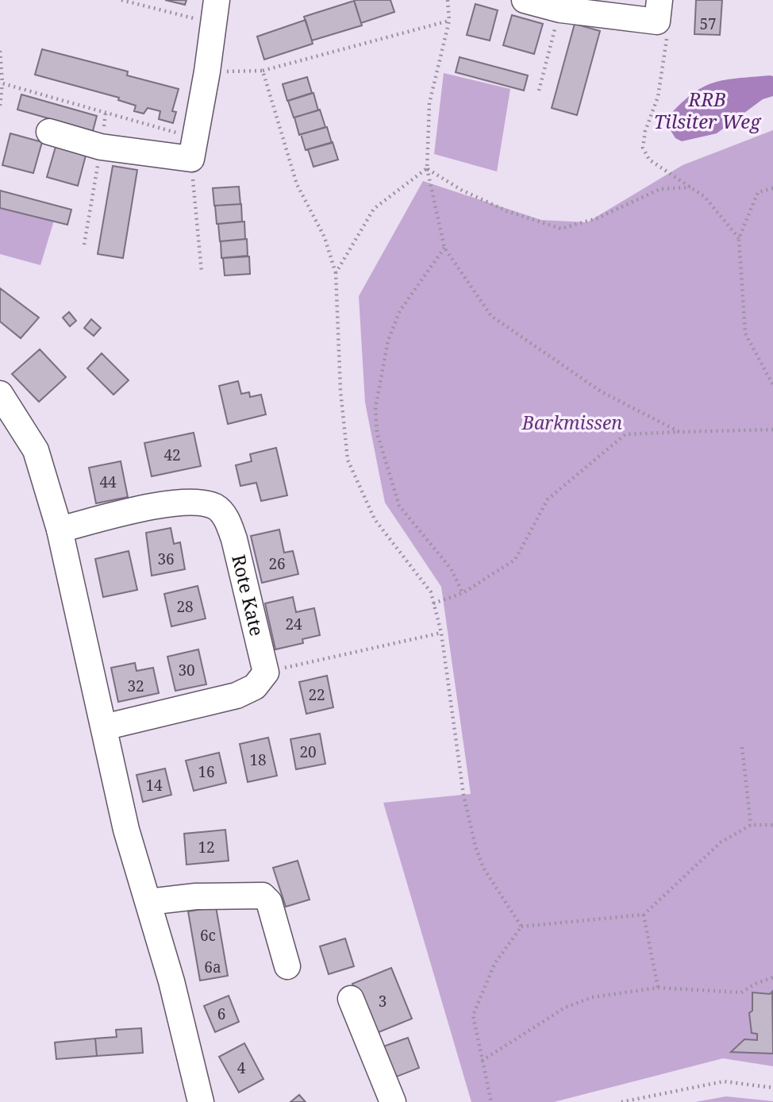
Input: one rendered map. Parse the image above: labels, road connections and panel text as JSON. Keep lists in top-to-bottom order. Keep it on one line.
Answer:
{"streets":{"street":["Rote Kate"]},"water":["RRB Tilsiter Weg"],"parks":["Barkmissen"],"house_numbers":["57","42","44","36","26","28","24","30","32","22","20","18","16","14","12","6c","6a","3","6","4"]}
